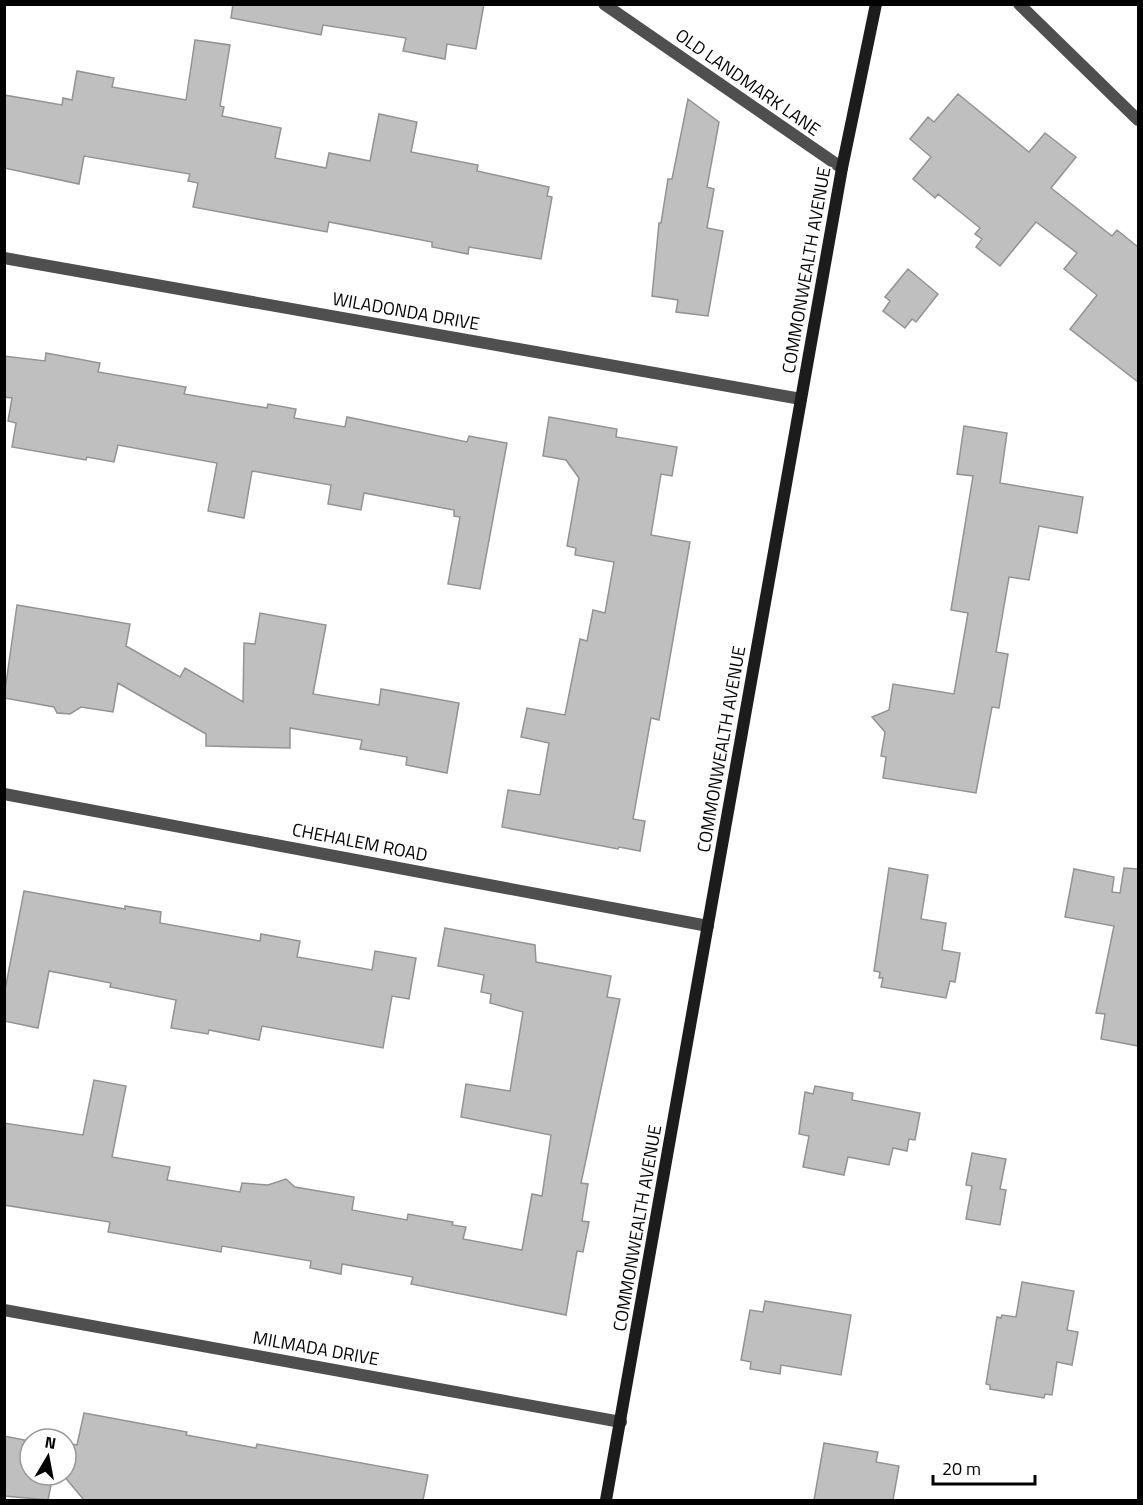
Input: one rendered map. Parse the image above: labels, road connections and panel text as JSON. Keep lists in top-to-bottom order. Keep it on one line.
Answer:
{"streets":{"street":["OLD LANDMARK LANE","COMMONWEALTH AVENUE","WILADONDA DRIVE","CHEHALEM ROAD","MILMADA DRIVE"]},"crossings":[["OLD LANDMARK LANE","COMMONWEALTH AVENUE"],["COMMONWEALTH AVENUE","WILADONDA DRIVE"],["COMMONWEALTH AVENUE","CHEHALEM ROAD"],["COMMONWEALTH AVENUE","MILMADA DRIVE"]],"scale_bar":"20 m","north":"top"}
